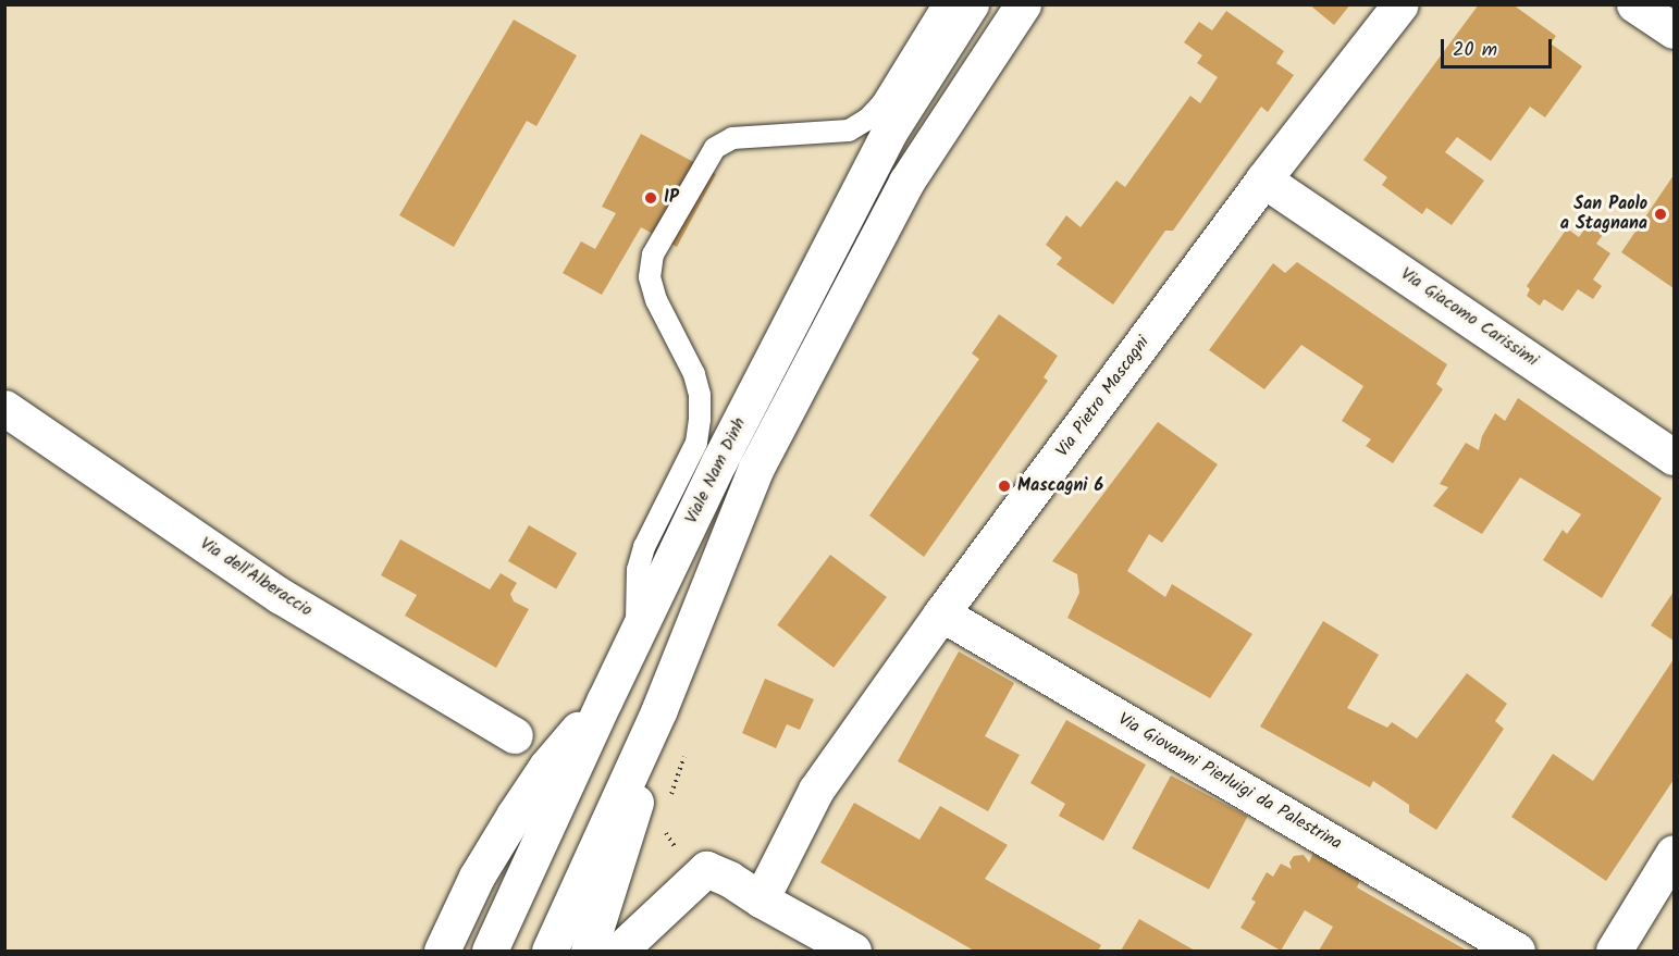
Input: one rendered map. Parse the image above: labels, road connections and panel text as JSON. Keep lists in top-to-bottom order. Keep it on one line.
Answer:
{"streets":{"street":["Via Giacomo Carissimi","Via Pietro Mascagni","Viale Nam Dinh","Via dell'Alberaccio","Via Giovanni Pierluigi da Palestrina"]},"crossings":[["Via Giacomo Carissimi","Via Pietro Mascagni"],["Via Pietro Mascagni","Via Giovanni Pierluigi da Palestrina"]],"places":["IP","San Paolo a Stagnana","Mascagni 6"],"scale_bar":"20 m"}
